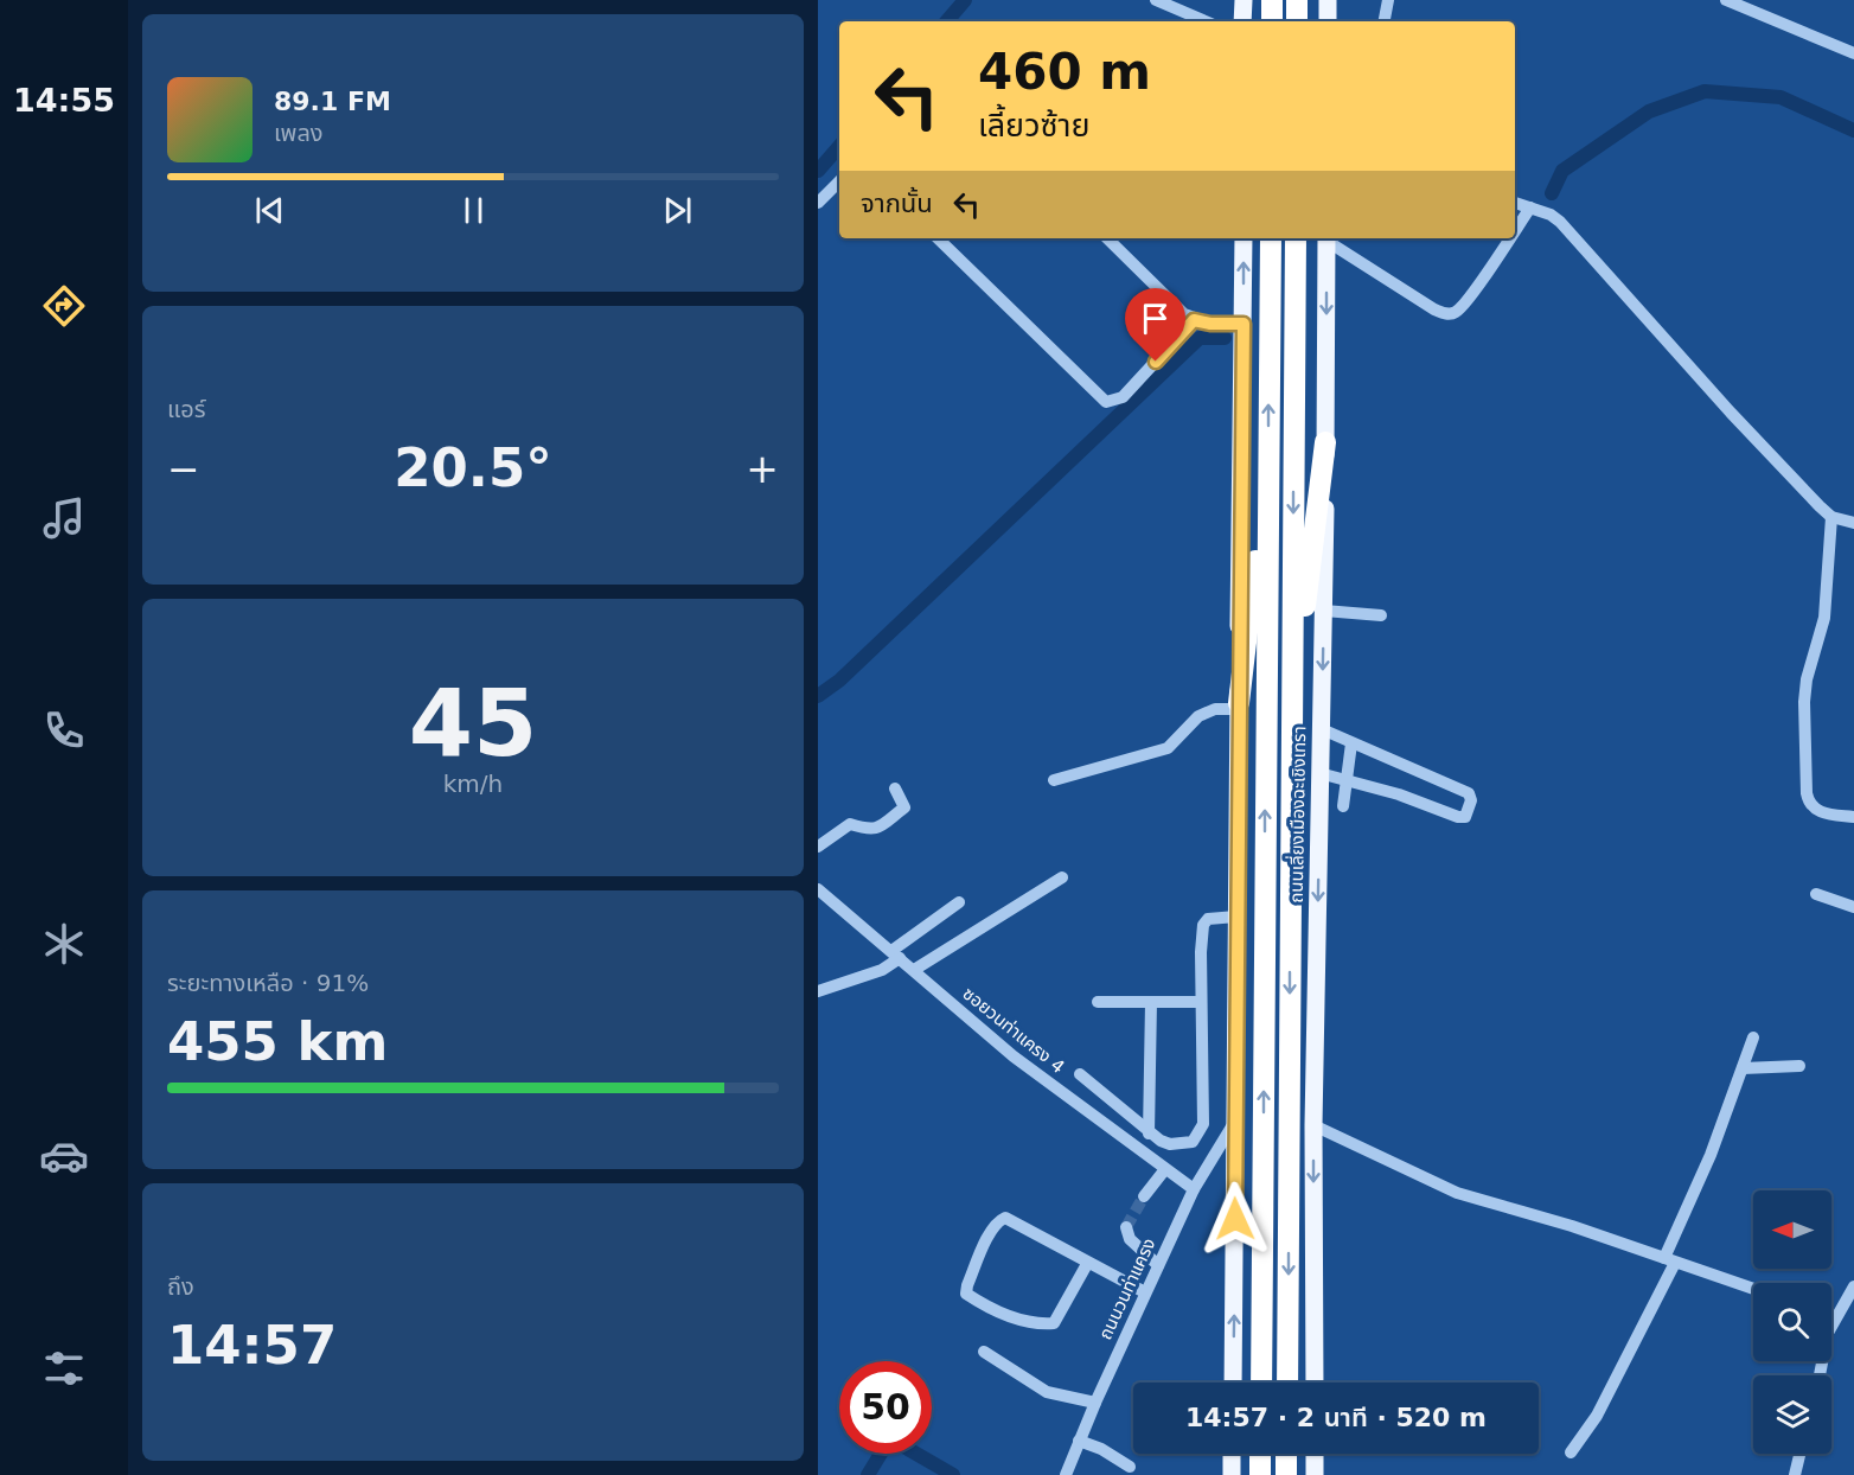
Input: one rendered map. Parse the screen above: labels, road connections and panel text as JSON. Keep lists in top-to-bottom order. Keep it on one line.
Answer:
{"streets":{"highway":["ถนนเลี่ยงเมืองฉะเชิงเทรา"],"street":["ซอยวนท่าแครง 4","ถนนวนท่าแครง"]},"crossings":[["ซอยวนท่าแครง 4","ถนนวนท่าแครง"]],"north":"left","page":{"tabs":"14:55","turn":["460 m","เลี้ยวซ้าย"],"song":["89.1 FM","เพลง"],"then":"จากนั้น","tile":["แอร์",["45","km/h"],["ระยะทางเหลือ · 91%","455 km"],["ถึง","14:57"]],"heat":["−","20.5°","+"],"limit":"50","trip":"14:57 · 2 นาที · 520 m"}}
